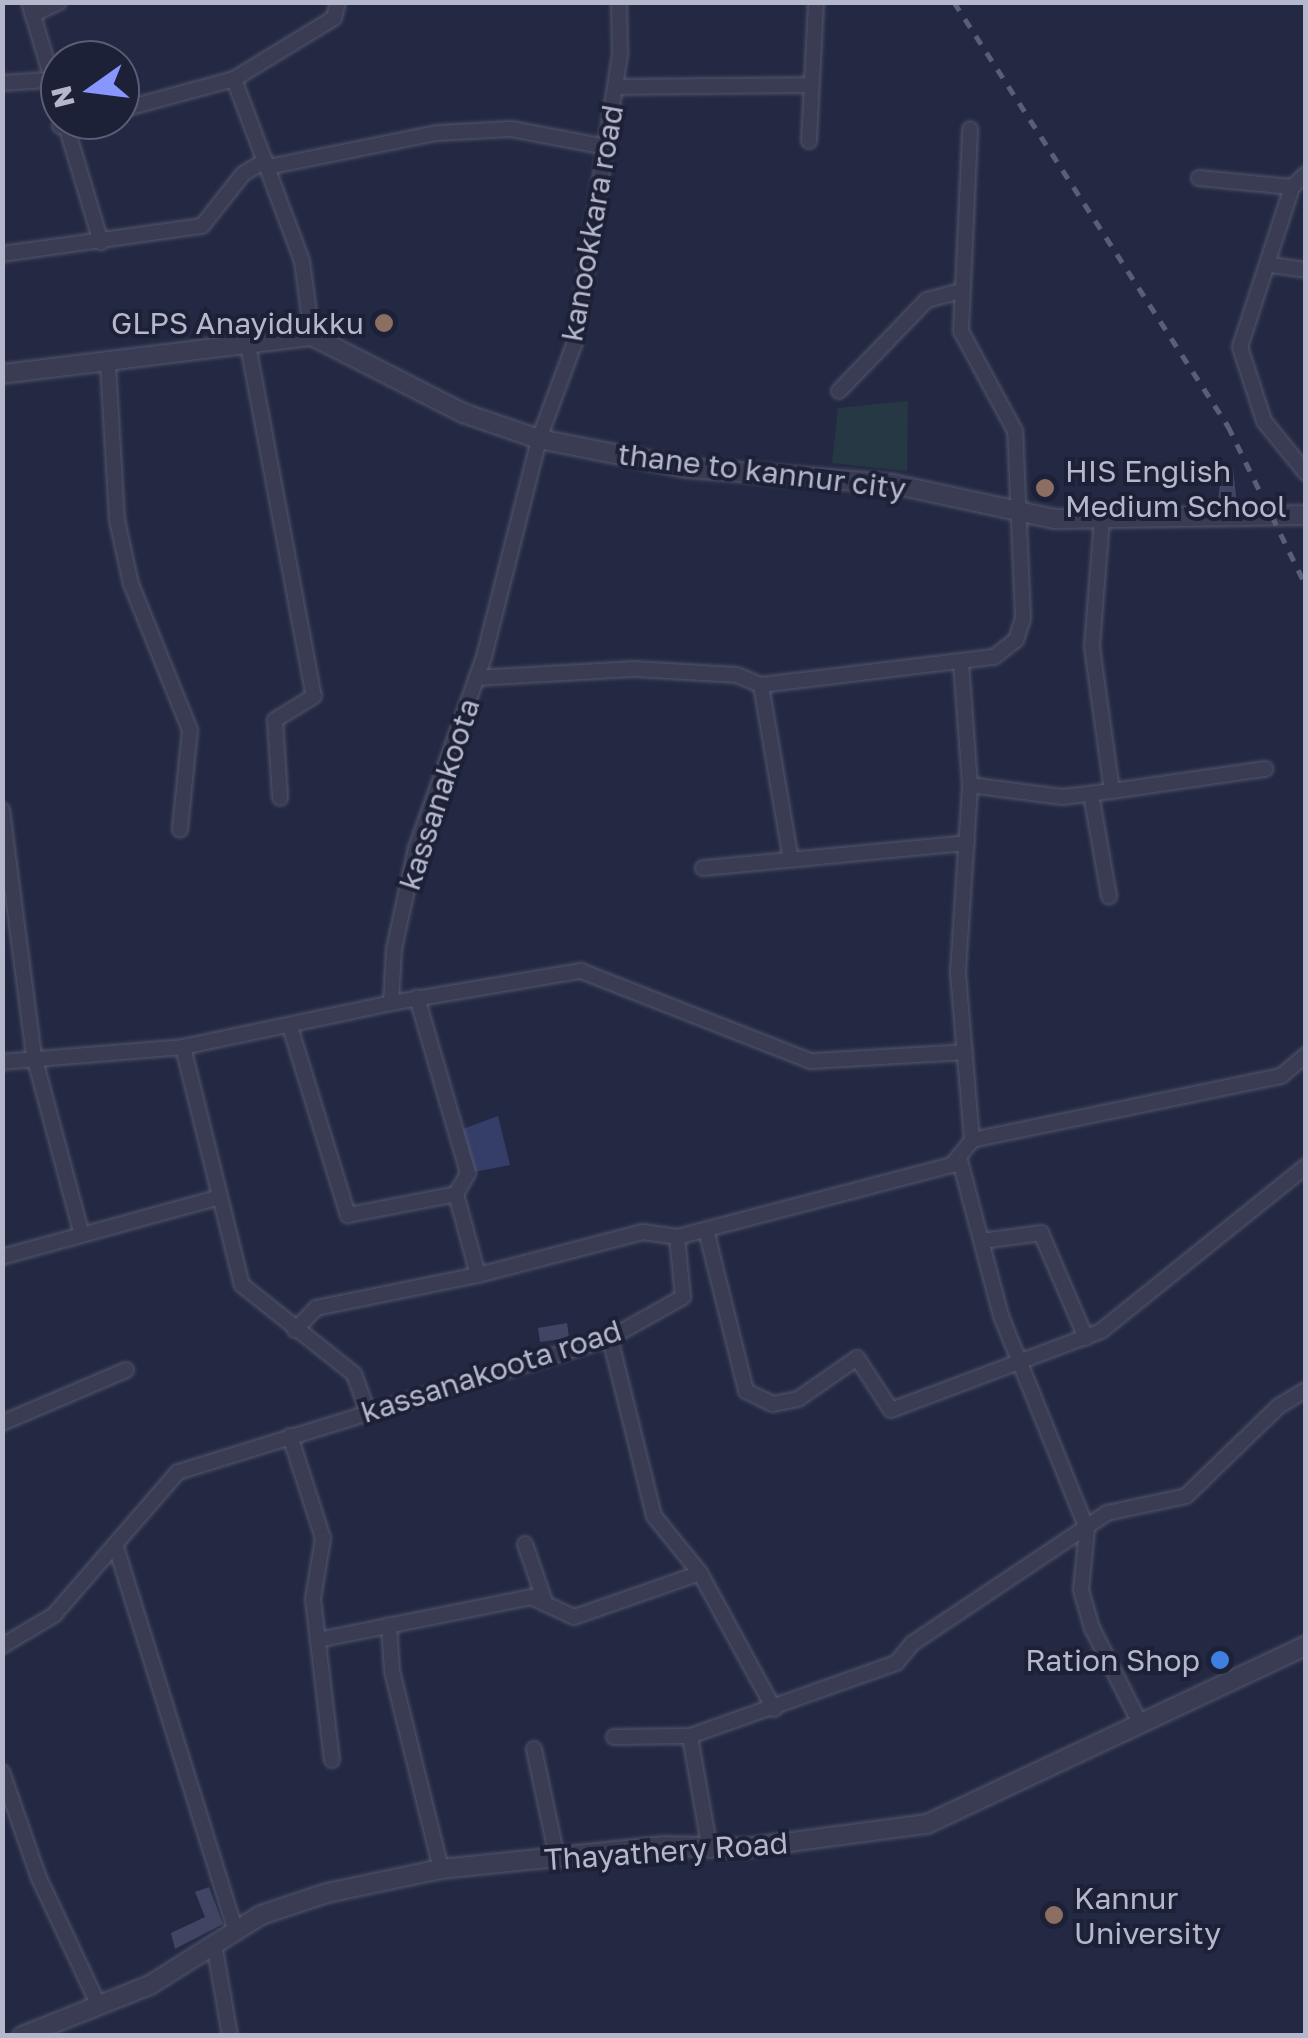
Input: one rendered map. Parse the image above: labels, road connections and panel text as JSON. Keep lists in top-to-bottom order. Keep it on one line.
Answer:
{"streets":{"street":["kanookkara road","thane to kannur city","kassanakoota","kassanakoota road","Thayathery Road"]},"crossings":[["kanookkara road","thane to kannur city"],["kanookkara road","kassanakoota"],["thane to kannur city","kassanakoota"]],"places":["GLPS Anayidukku","HIS English Medium School","Ration Shop","Kannur University"],"north":"left"}
